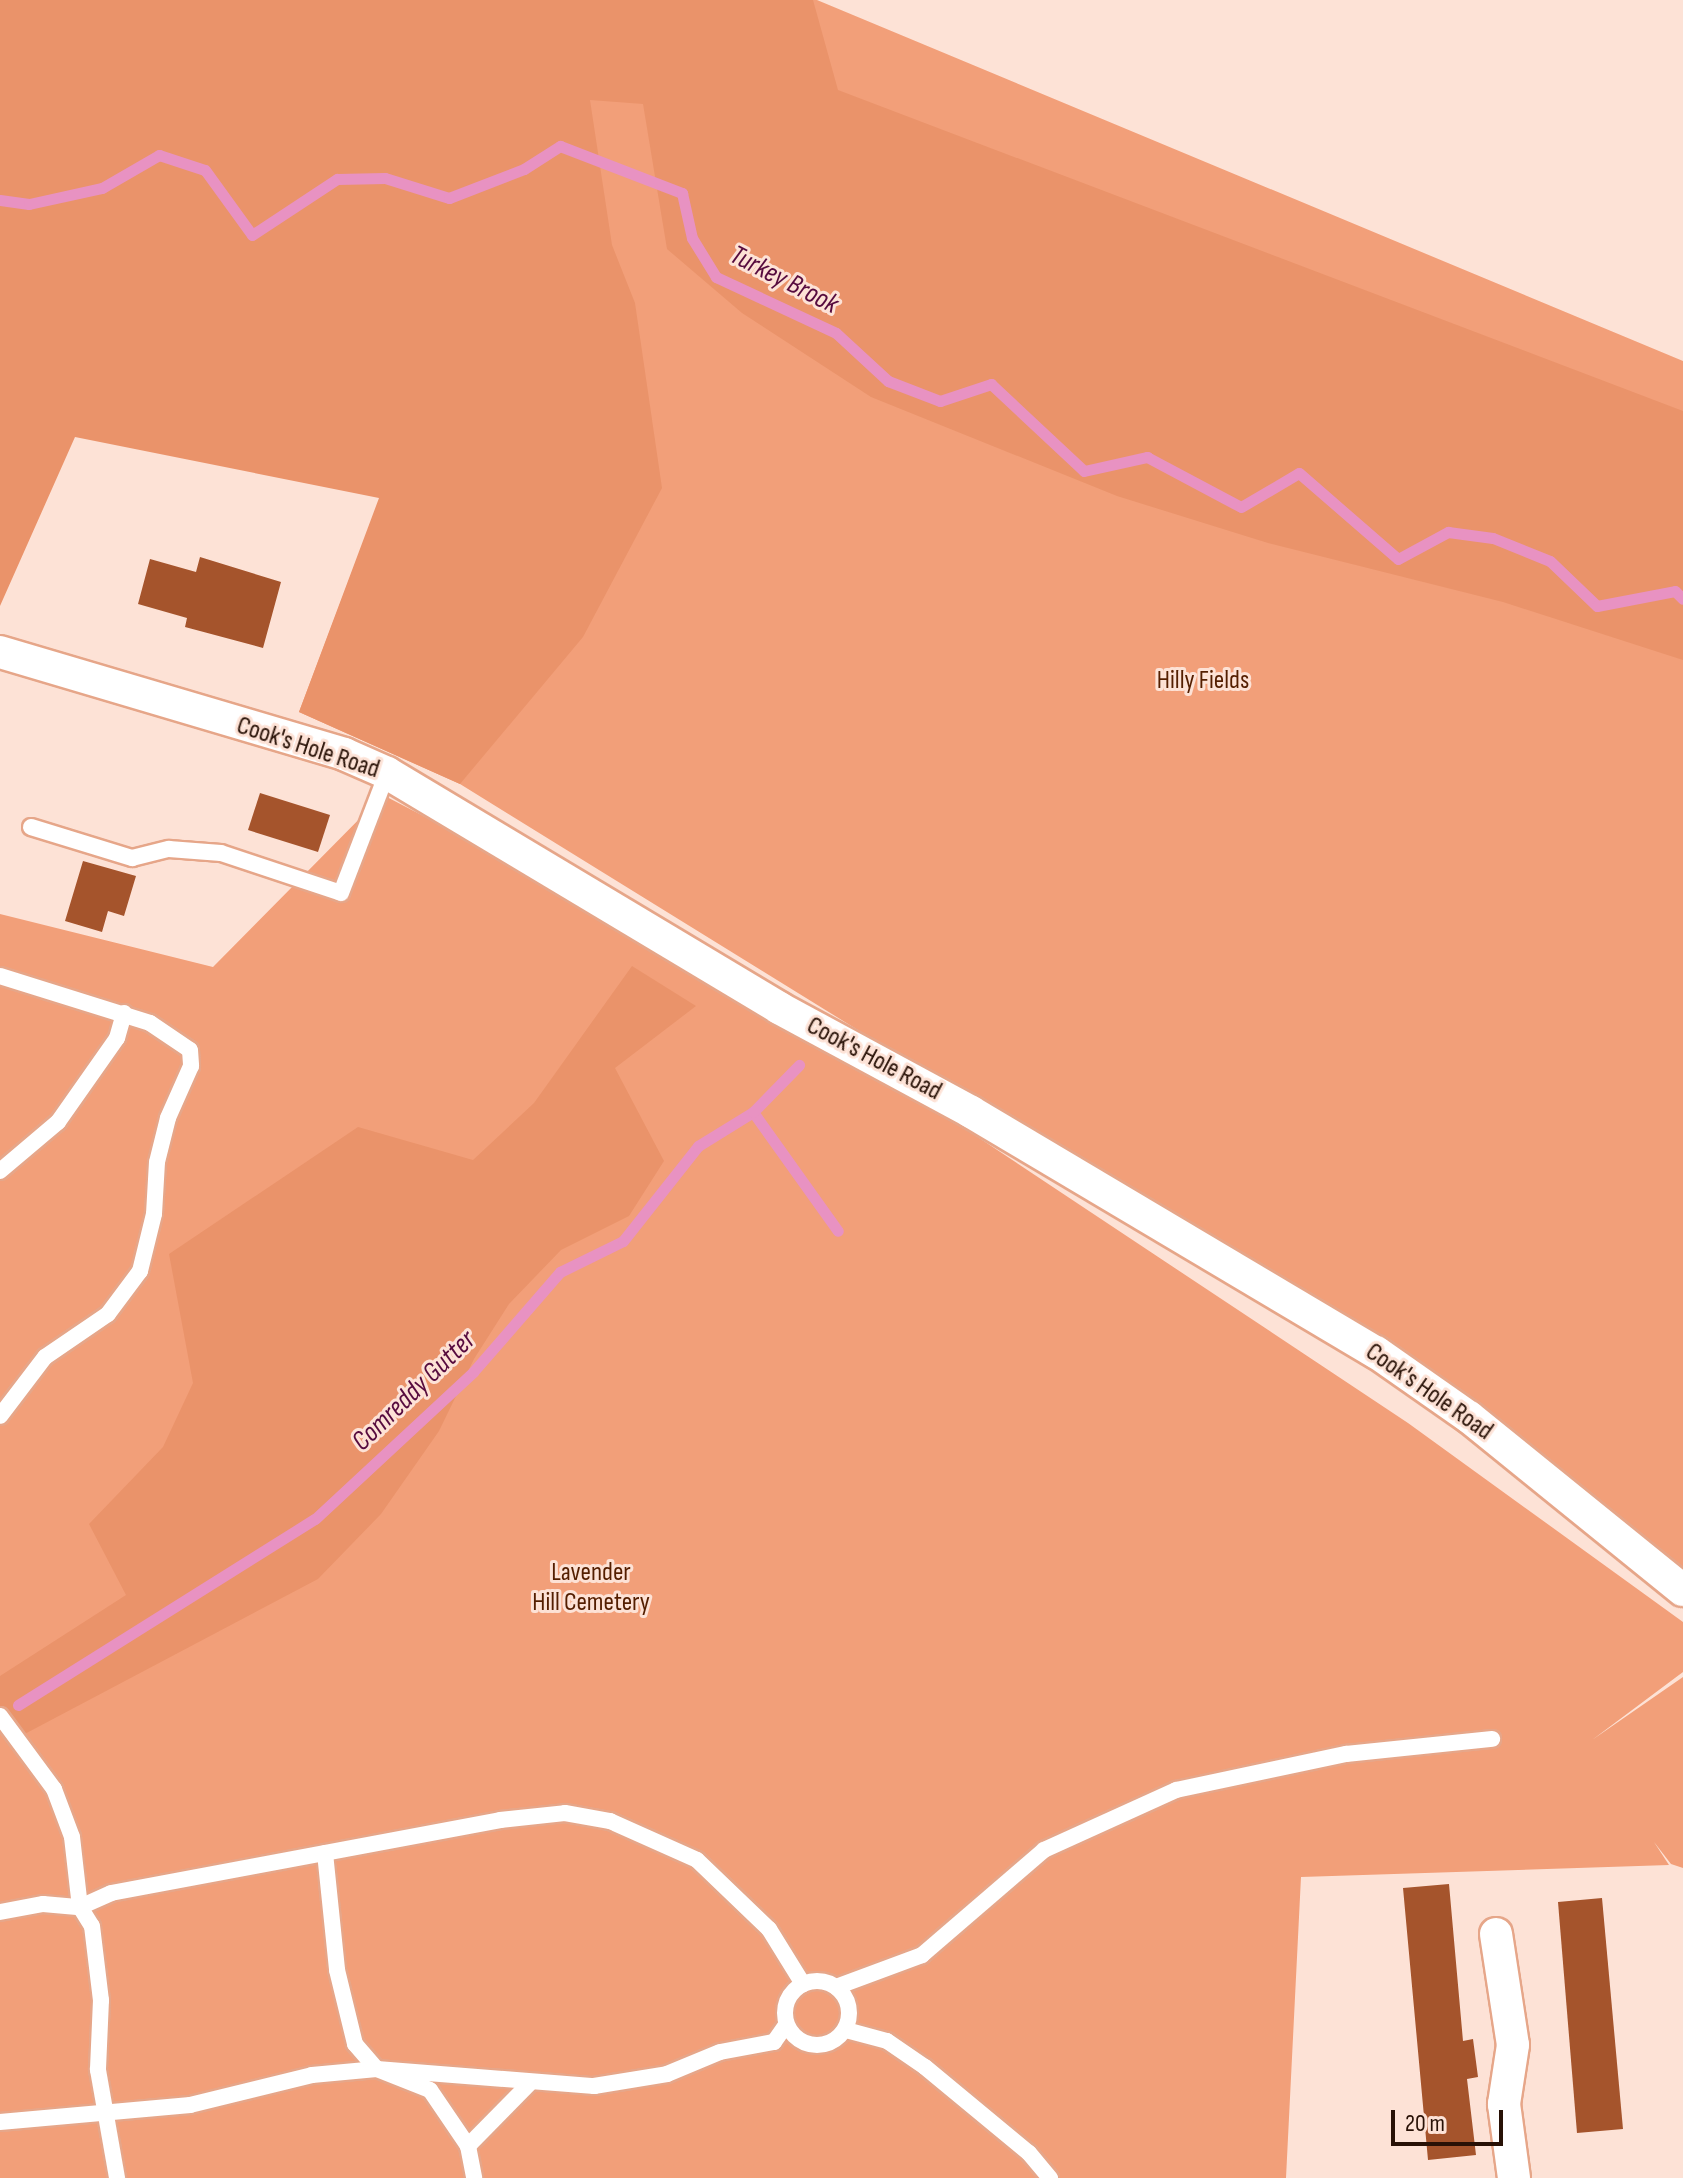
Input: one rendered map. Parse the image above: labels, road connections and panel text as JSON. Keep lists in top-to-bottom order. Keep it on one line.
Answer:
{"streets":{"street":["Cook's Hole Road"]},"water":["Turkey Brook","Comreddy Gutter"],"parks":["Hilly Fields","Lavender Hill Cemetery"],"scale_bar":"20 m"}
